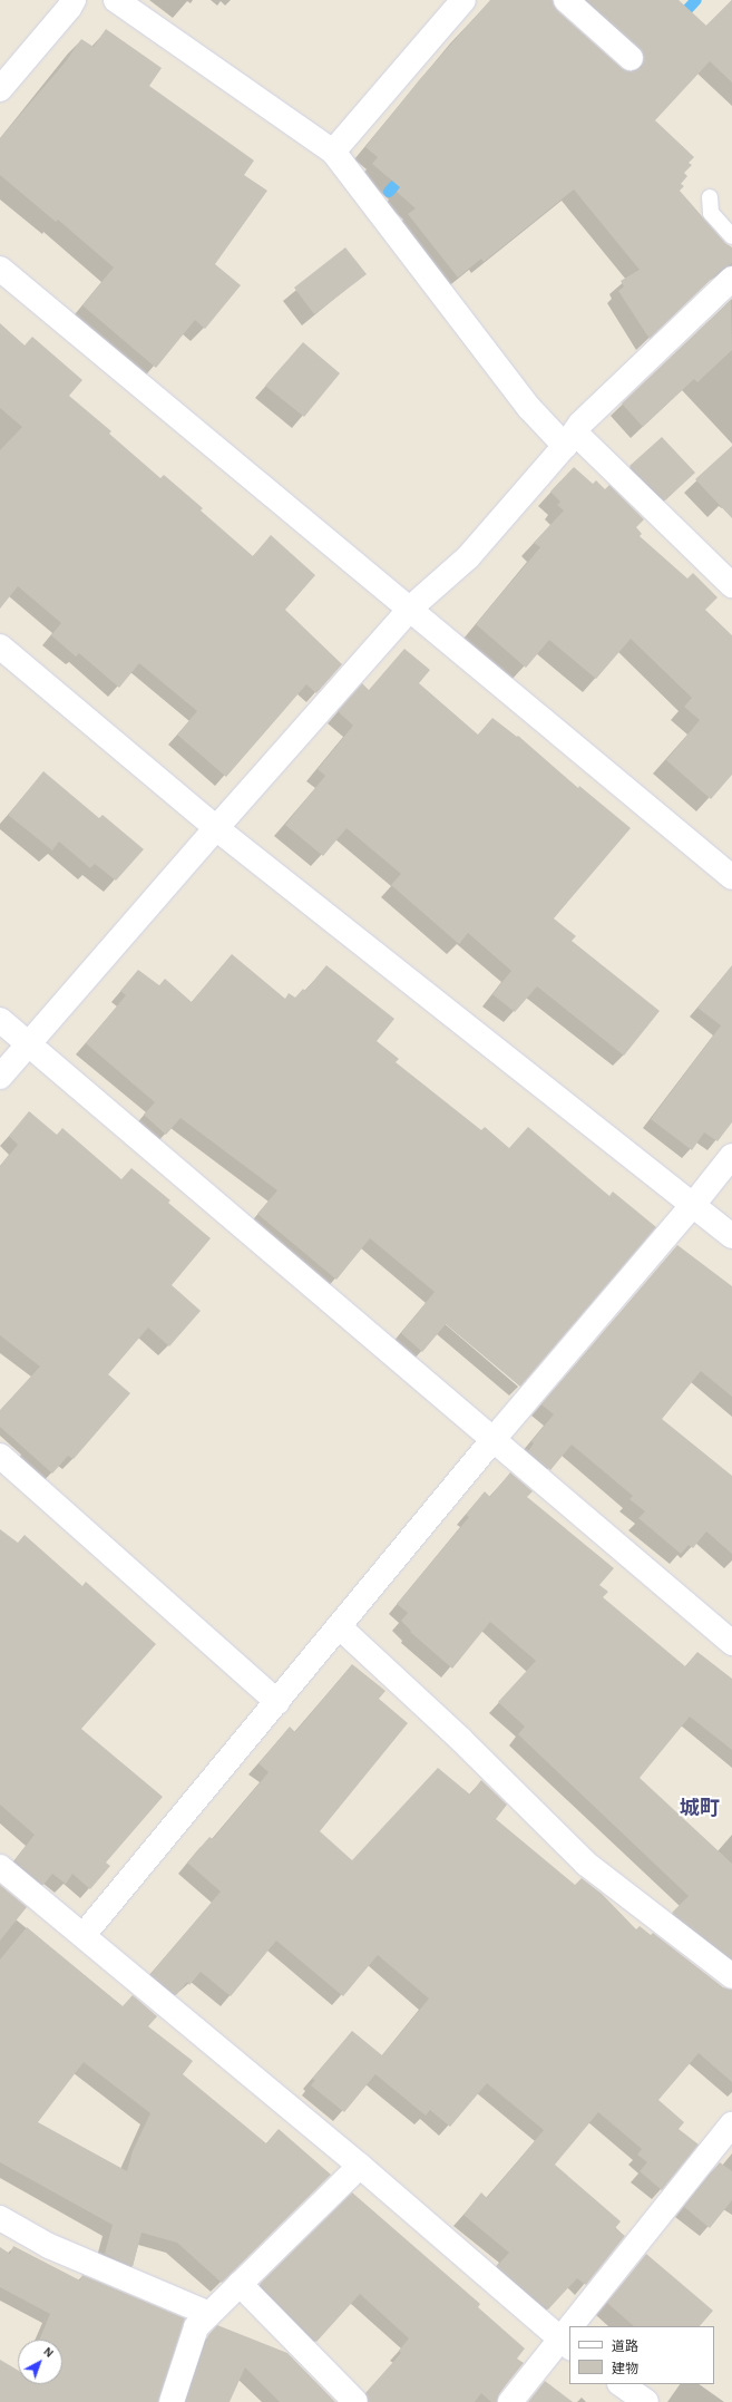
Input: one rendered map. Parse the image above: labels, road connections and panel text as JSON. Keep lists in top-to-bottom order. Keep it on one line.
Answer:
{"districts":["城町"],"legend":["道路","建物"],"north":"top right"}
